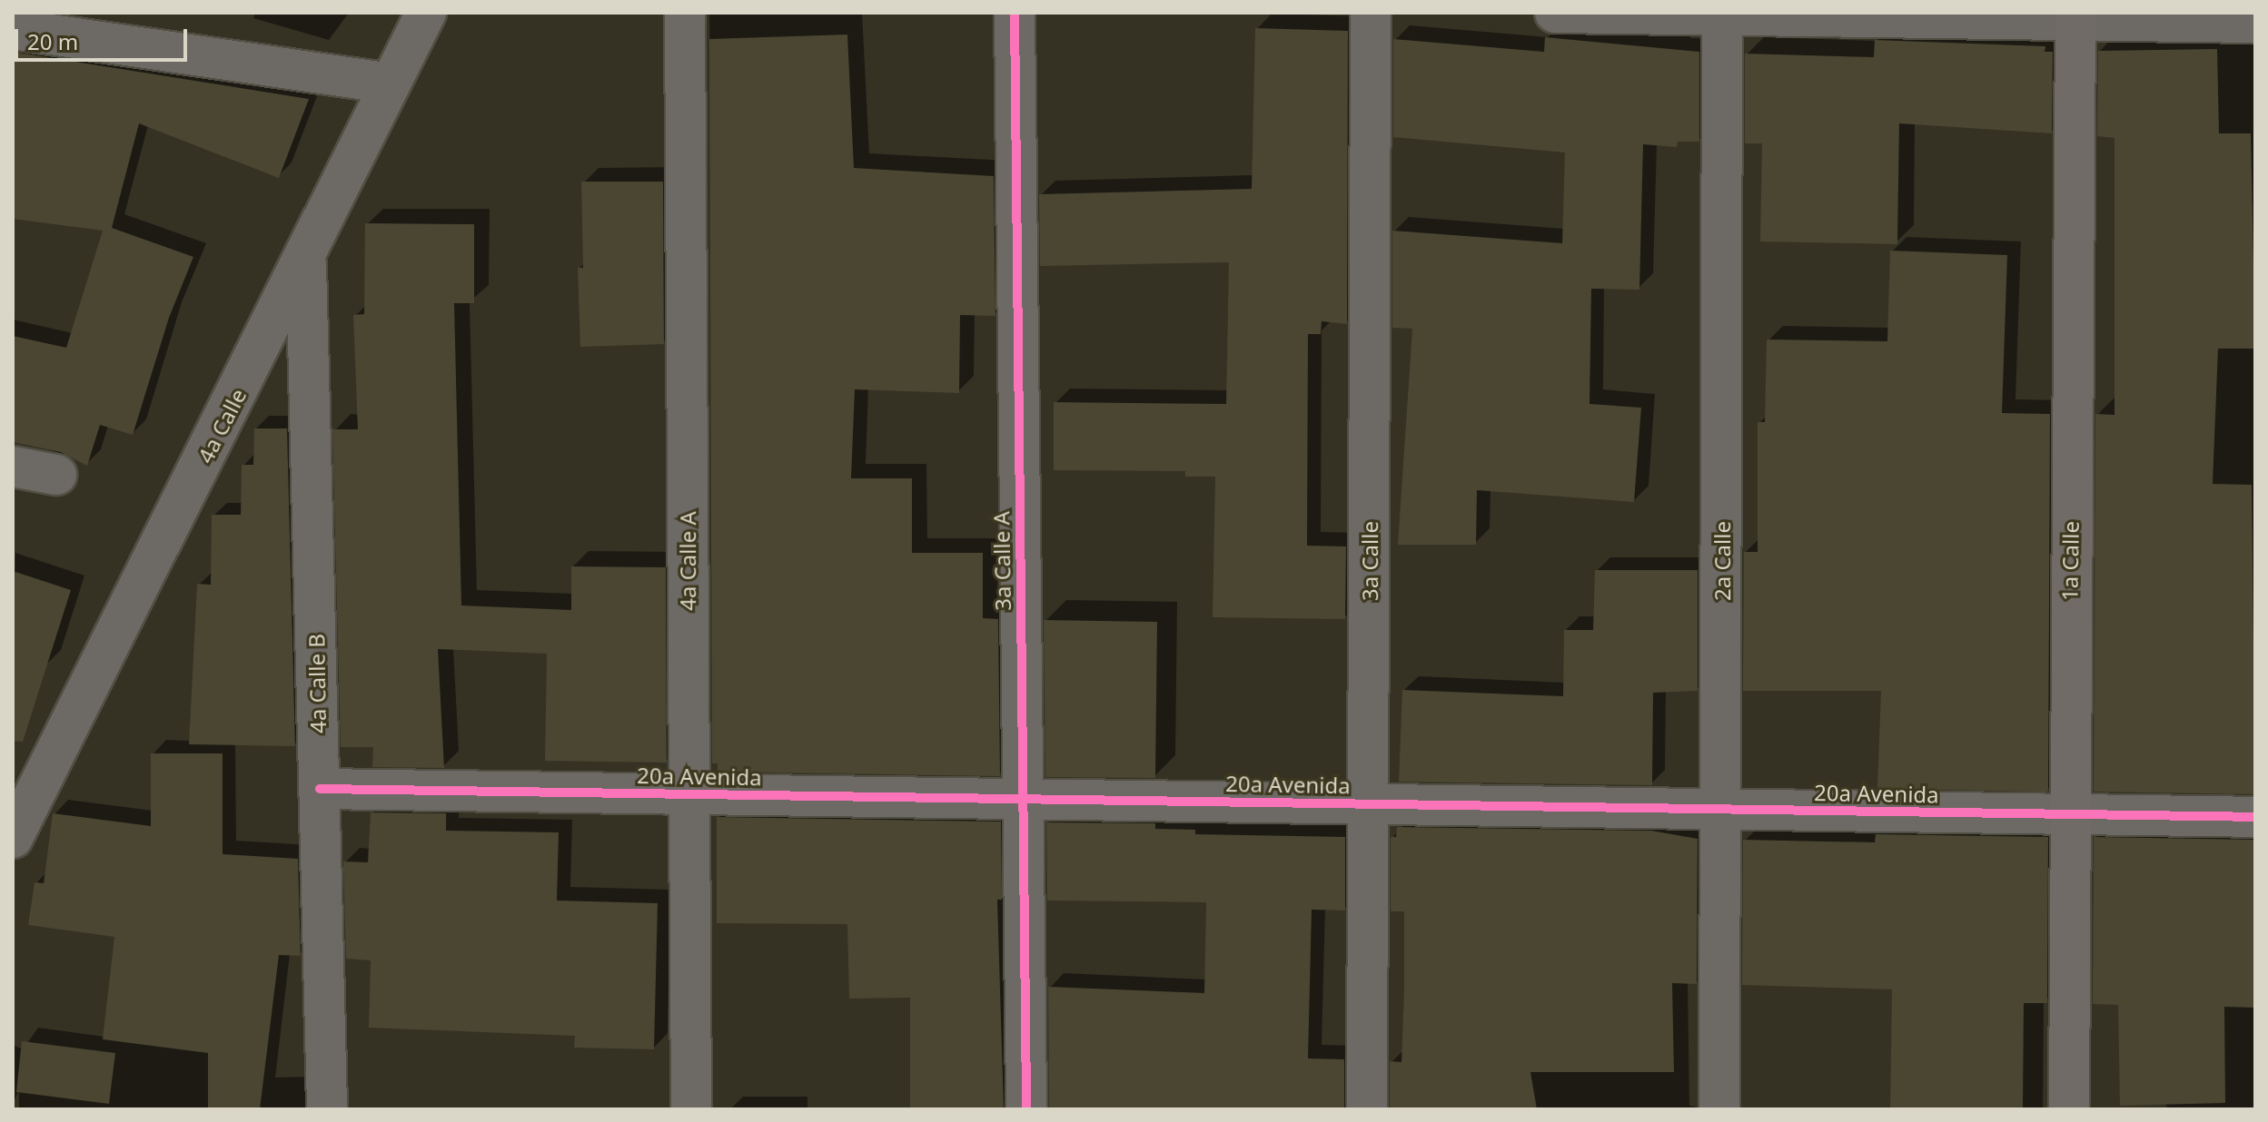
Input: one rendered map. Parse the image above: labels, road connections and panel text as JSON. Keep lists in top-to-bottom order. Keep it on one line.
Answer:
{"streets":{"street":["4a Calle","4a Calle A","3a Calle A","3a Calle","2a Calle","1a Calle","4a Calle B","20a Avenida"]},"crossings":[["4a Calle","4a Calle B"],["4a Calle A","20a Avenida"],["3a Calle A","20a Avenida"],["3a Calle","20a Avenida"],["2a Calle","20a Avenida"],["1a Calle","20a Avenida"],["4a Calle B","20a Avenida"]],"scale_bar":"20 m"}
